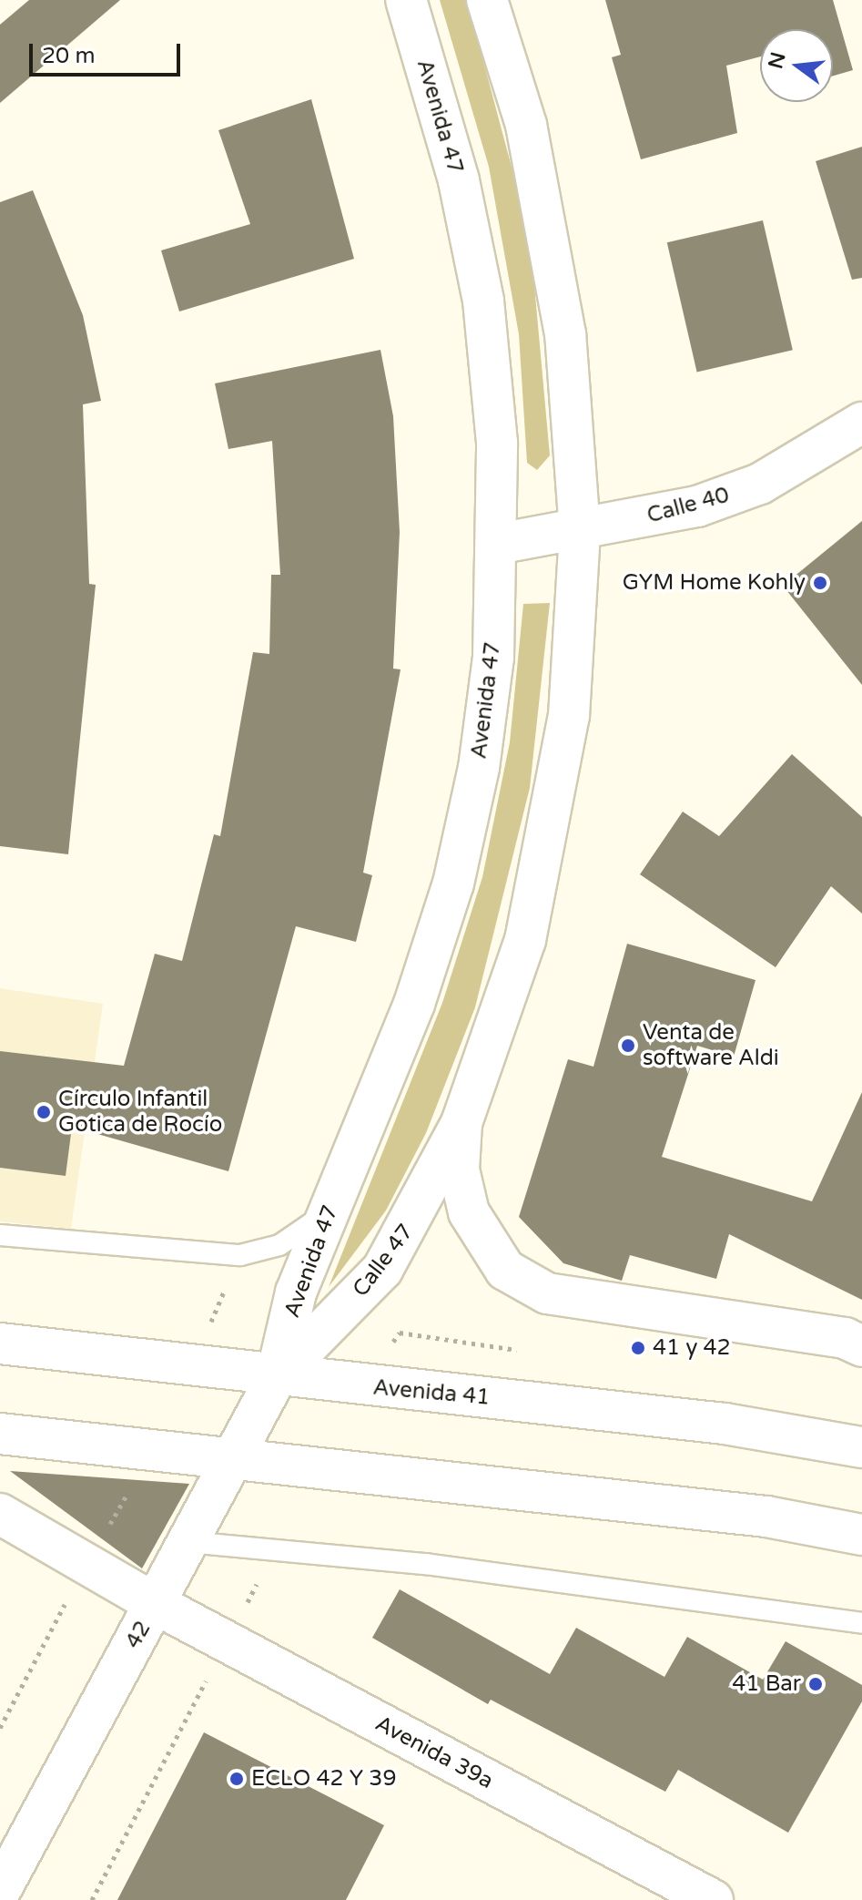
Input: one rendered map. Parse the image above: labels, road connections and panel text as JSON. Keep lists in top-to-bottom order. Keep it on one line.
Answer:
{"streets":{"main road":["Avenida 47","Calle 40","Calle 47","Avenida 41","42","Avenida 39a"]},"crossings":[["Avenida 47","Calle 40"],["Avenida 47","Calle 47"],["Avenida 47","Avenida 41"],["Avenida 47","42"],["Calle 47","Avenida 41"],["Calle 47","42"],["Avenida 41","42"],["42","Avenida 39a"]],"places":["GYM Home Kohly","Venta de software Aldi","Círculo Infantil Gotica de Rocío","41 y 42","41 Bar","ECLO 42 Y 39"],"scale_bar":"20 m","north":"left"}
